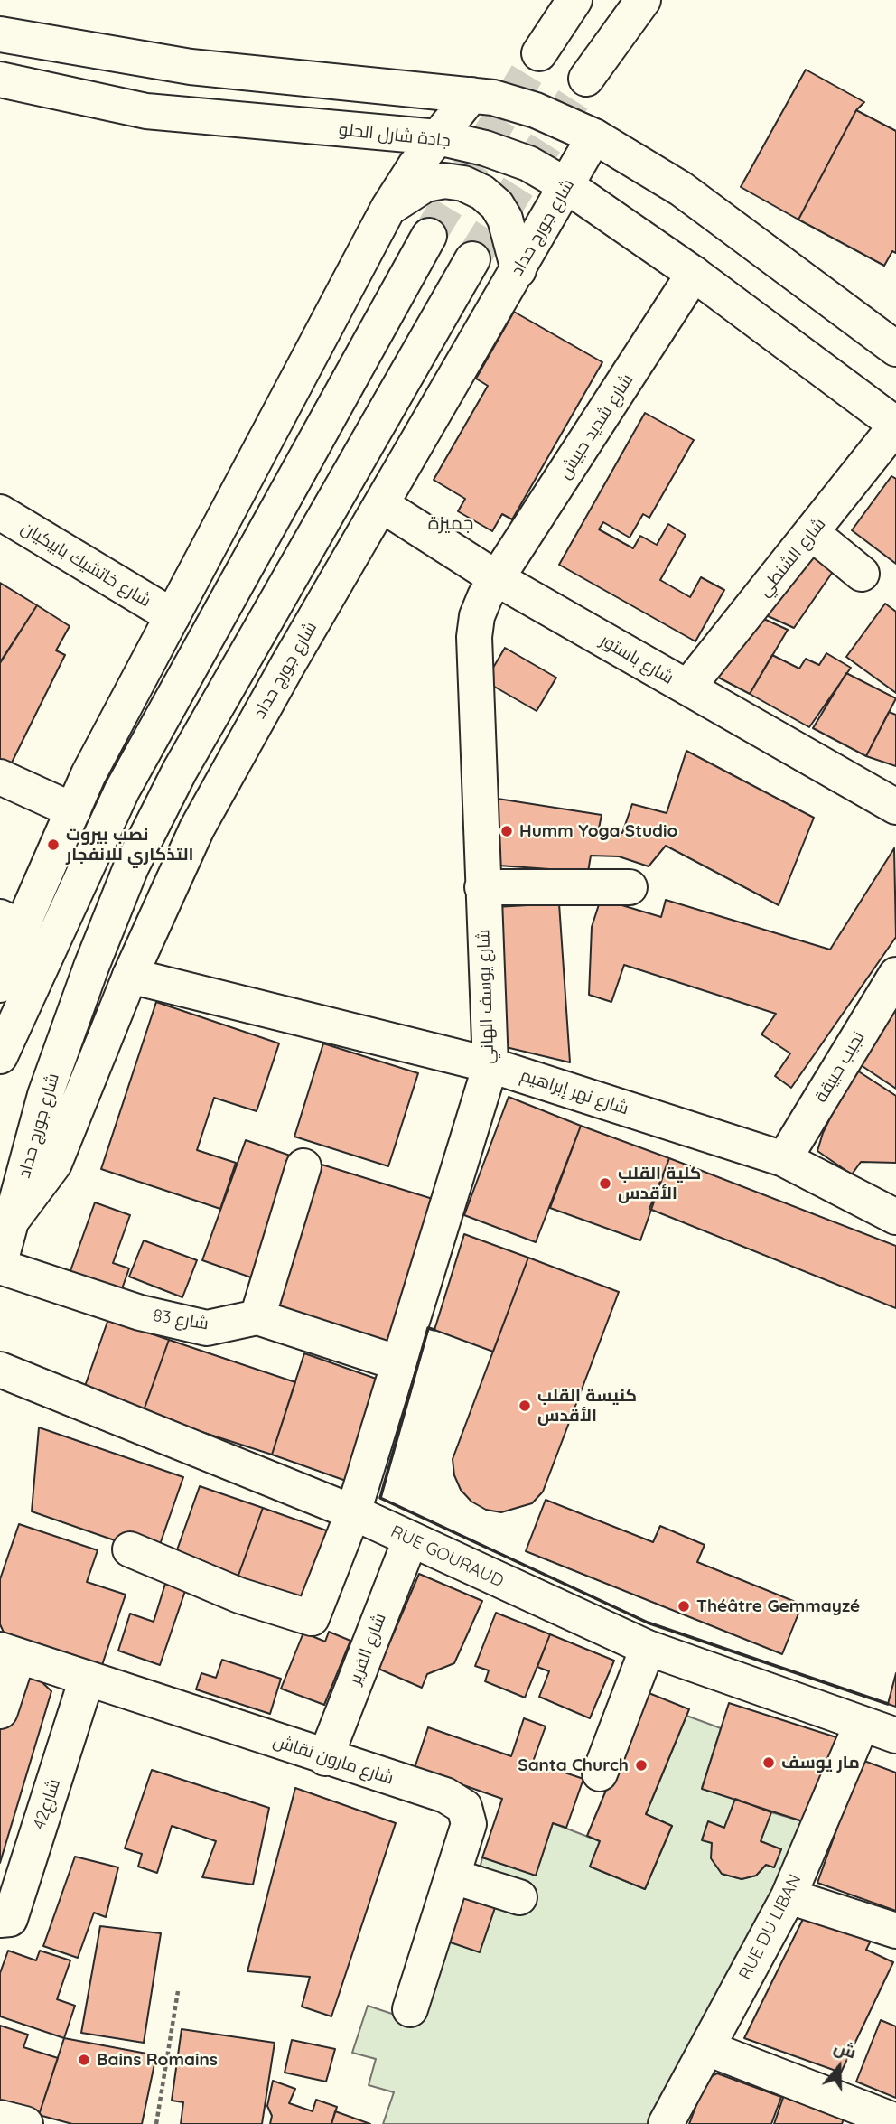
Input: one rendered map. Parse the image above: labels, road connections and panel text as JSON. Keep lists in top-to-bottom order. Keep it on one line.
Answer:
{"streets":{"main road":["جادة شارل الحلو","شارع جورج حداد","شارع شديد حبيش","شارع الشنطي","شارع خاتشيك بابيكيان","شارع باستور","شارع يوسف الهاني","نجيب حبيقة","شارع نهر إبراهيم","شارع 83","RUE GOURAUD","شارع الفرير","شارع مارون نقاش","شارع42","RUE DU LIBAN"]},"crossings":[["جادة شارل الحلو","شارع جورج حداد"],["جادة شارل الحلو","شارع شديد حبيش"],["جادة شارل الحلو","شارع الشنطي"],["شارع جورج حداد","شارع باستور"],["شارع جورج حداد","شارع نهر إبراهيم"],["شارع جورج حداد","شارع 83"],["شارع شديد حبيش","شارع باستور"],["شارع شديد حبيش","شارع يوسف الهاني"],["شارع الشنطي","شارع باستور"],["شارع باستور","شارع يوسف الهاني"],["شارع يوسف الهاني","شارع نهر إبراهيم"],["شارع يوسف الهاني","RUE GOURAUD"],["نجيب حبيقة","شارع نهر إبراهيم"],["RUE GOURAUD","شارع الفرير"],["RUE GOURAUD","RUE DU LIBAN"],["شارع الفرير","شارع مارون نقاش"],["شارع مارون نقاش","شارع42"]],"districts":["جميزة"],"places":["Humm Yoga Studio","نصب بيروت التذكاري للانفجار","كلية القلب الأقدس","كنيسة القلب الأقدس","Théâtre Gemmayzé","مار يوسف","Santa Church","Bains Romains"],"north":"top"}
